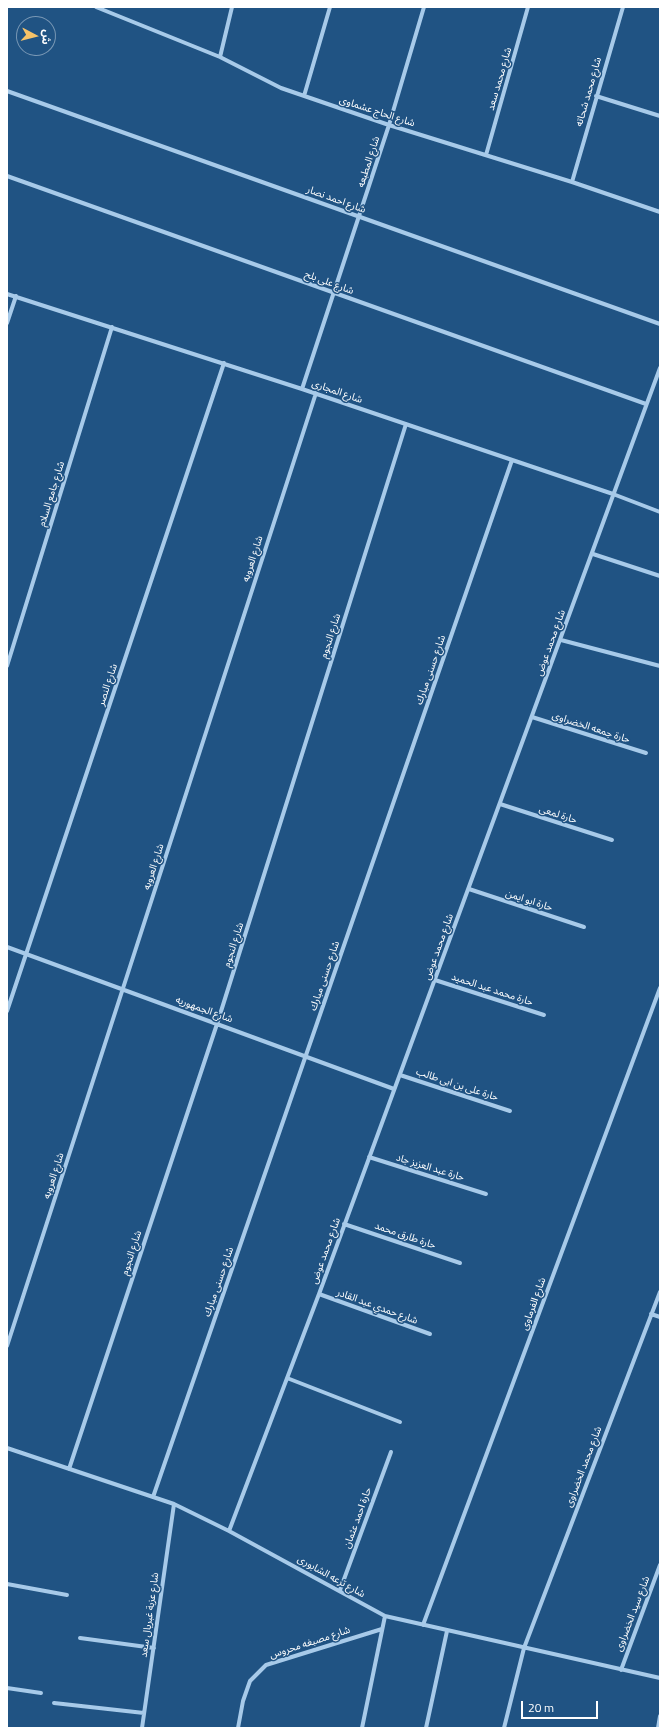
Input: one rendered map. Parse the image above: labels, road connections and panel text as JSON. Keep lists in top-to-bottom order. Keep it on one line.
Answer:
{"streets":{"street":["شارع محمد سعد","شارع محمد شحاته","شارع الحاج عشماوى","شارع المطبعه","شارع احمد نصار","شارع على بلح","شارع المجارى","شارع جامع السلام","شارع العروبه","شارع النجوم","شارع محمد عوض","شارع حسنى مبارك","شارع النصر","حارة جمعه الخضراوى","حارة لمعى","حارة ابو ايمن","حارة محمد عبد الحميد","شارع الجمهوريه","حارة على بن ابى طالب","حارة عبد العزيز جاد","حارة طارق محمد","شارع الفرماوى","شارع حمدي عبد القادر","شارع محمد الخضراوى","حارة احمد عثمان","شارع ترعه الشابورى","شارع سيد الخضراوى","شارع عزبة غبريال سعد","شارع مصبغه محروس"]},"crossings":[["شارع محمد سعد","شارع الحاج عشماوى"],["شارع محمد شحاته","شارع الحاج عشماوى"],["شارع الحاج عشماوى","شارع المطبعه"],["شارع المطبعه","شارع احمد نصار"],["شارع المطبعه","شارع على بلح"],["شارع المطبعه","شارع المجارى"],["شارع على بلح","شارع محمد عوض"],["شارع المجارى","شارع جامع السلام"],["شارع المجارى","شارع العروبه"],["شارع المجارى","شارع النجوم"],["شارع المجارى","شارع محمد عوض"],["شارع المجارى","شارع حسنى مبارك"],["شارع المجارى","شارع النصر"],["شارع العروبه","شارع الجمهوريه"],["شارع النجوم","شارع الجمهوريه"],["شارع النجوم","شارع ترعه الشابورى"],["شارع محمد عوض","حارة جمعه الخضراوى"],["شارع محمد عوض","حارة لمعى"],["شارع محمد عوض","حارة ابو ايمن"],["شارع محمد عوض","حارة محمد عبد الحميد"],["شارع محمد عوض","شارع الجمهوريه"],["شارع محمد عوض","حارة على بن ابى طالب"],["شارع محمد عوض","حارة عبد العزيز جاد"],["شارع محمد عوض","حارة طارق محمد"],["شارع محمد عوض","شارع حمدي عبد القادر"],["شارع محمد عوض","شارع ترعه الشابورى"],["شارع حسنى مبارك","شارع الجمهوريه"],["شارع حسنى مبارك","شارع ترعه الشابورى"],["شارع النصر","شارع الجمهوريه"],["شارع الفرماوى","شارع ترعه الشابورى"],["شارع محمد الخضراوى","شارع ترعه الشابورى"],["حارة احمد عثمان","شارع ترعه الشابورى"],["شارع ترعه الشابورى","شارع سيد الخضراوى"],["شارع ترعه الشابورى","شارع عزبة غبريال سعد"]],"scale_bar":"20 m","north":"right"}
